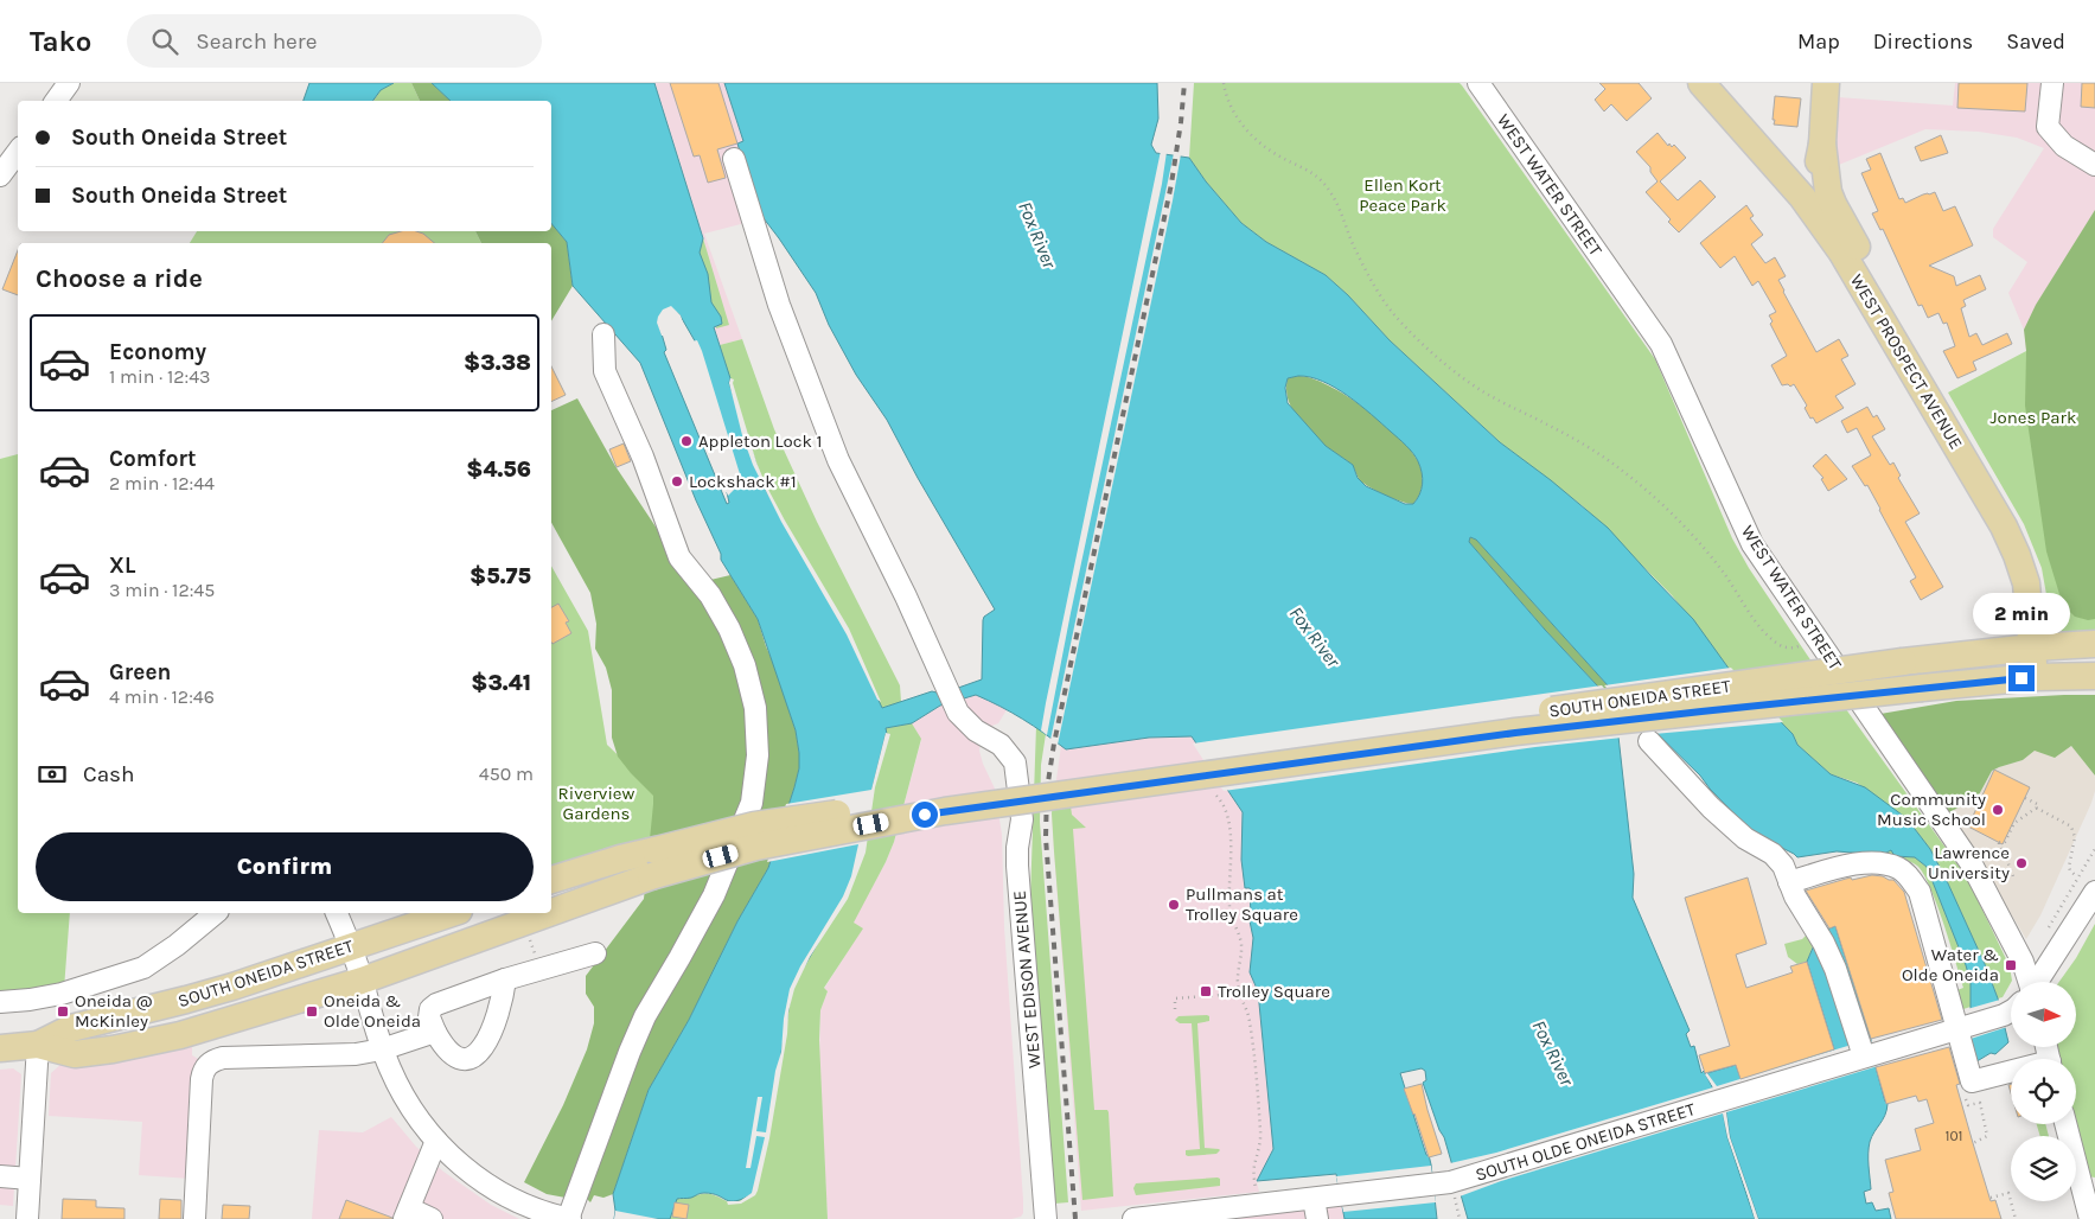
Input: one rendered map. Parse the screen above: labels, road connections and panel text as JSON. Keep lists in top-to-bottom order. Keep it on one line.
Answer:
{"streets":{"main road":["WEST PROSPECT AVENUE","SOUTH ONEIDA STREET"],"street":["WEST WATER STREET","WEST EDISON AVENUE","SOUTH OLDE ONEIDA STREET"]},"crossings":[["WEST PROSPECT AVENUE","SOUTH ONEIDA STREET"]],"water":["Fox River"],"parks":["Ellen Kort Peace Park","Jones Park","Riverview Gardens"],"places":{"other":["Appleton Lock 1","Lockshack #1","Community Music School","Lawrence University","Pullmans at Trolley Square"],"transit":["Water & Olde Oneida","Trolley Square","Oneida @ McKinley","Oneida & Olde Oneida"]},"house_numbers":["101"],"north":"right","page":{"header":"Tako","search":"Search here","nav":["Map","Directions","Saved"],"banner":["South Oneida Street","South Oneida Street"],"heading":"Choose a ride","list":[{"name":"Economy","note":"1 min · 12:43","value":"$3.38"},{"name":"Comfort","note":"2 min · 12:44","value":"$4.56"},{"name":"XL","note":"3 min · 12:45","value":"$5.75"},{"name":"Green","note":"4 min · 12:46","value":"$3.41"}],"bubble":"2 min","pay":["Cash","450 m"],"buttons":"Confirm"}}
